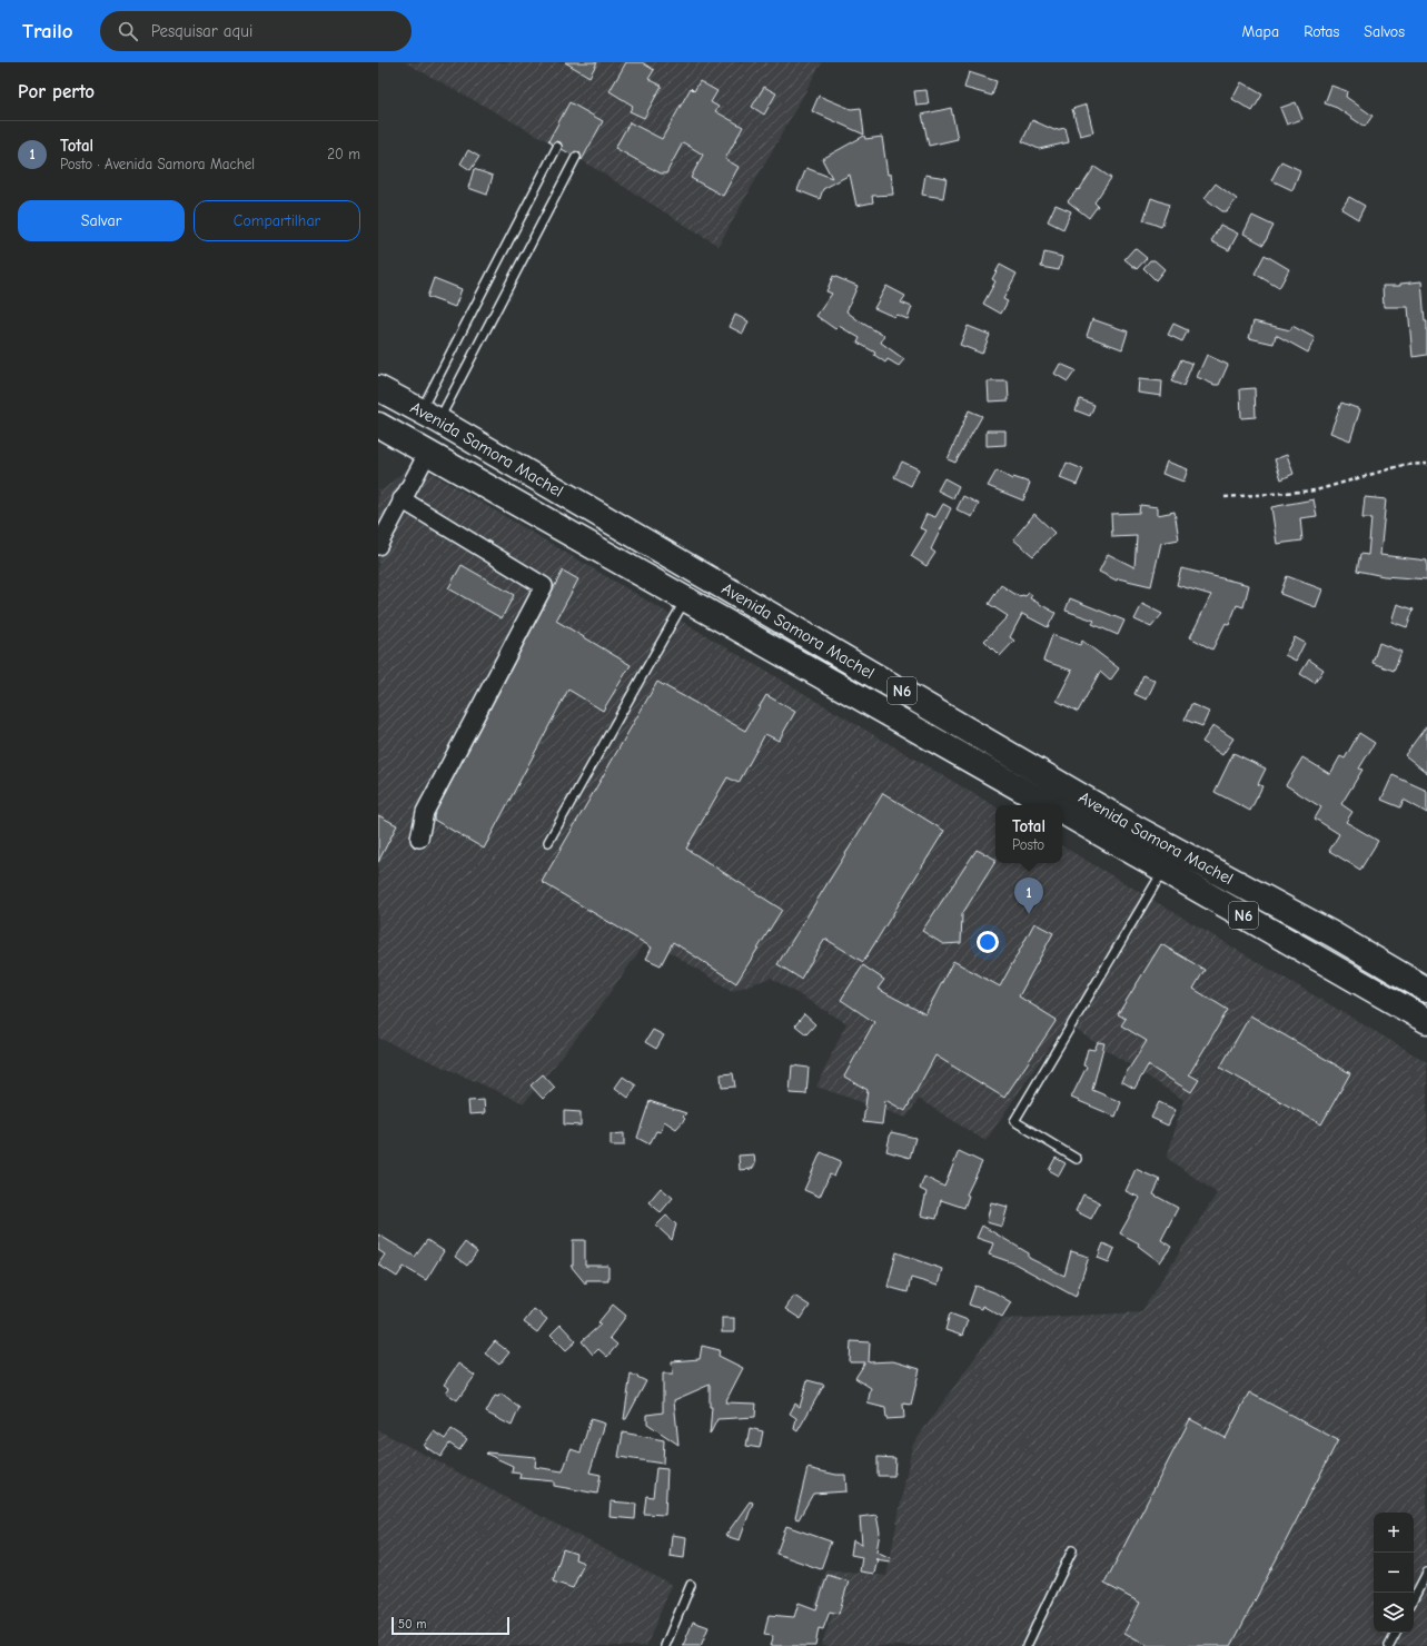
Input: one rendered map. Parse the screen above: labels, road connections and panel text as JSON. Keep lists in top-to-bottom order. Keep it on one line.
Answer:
{"streets":{"highway":["Avenida Samora Machel","N6"]},"scale_bar":"50 m","page":{"header":"Trailo","search":"Pesquisar aqui","nav":["Mapa","Rotas","Salvos"],"heading":"Por perto","list":[{"mark":"1","name":"Total","note":"Posto · Avenida Samora Machel","value":"20 m"}],"buttons":["Salvar","Compartilhar"],"popup":["Total","Posto"],"pins":"1","map_buttons":["+","−"],"scale":"50 m"}}
